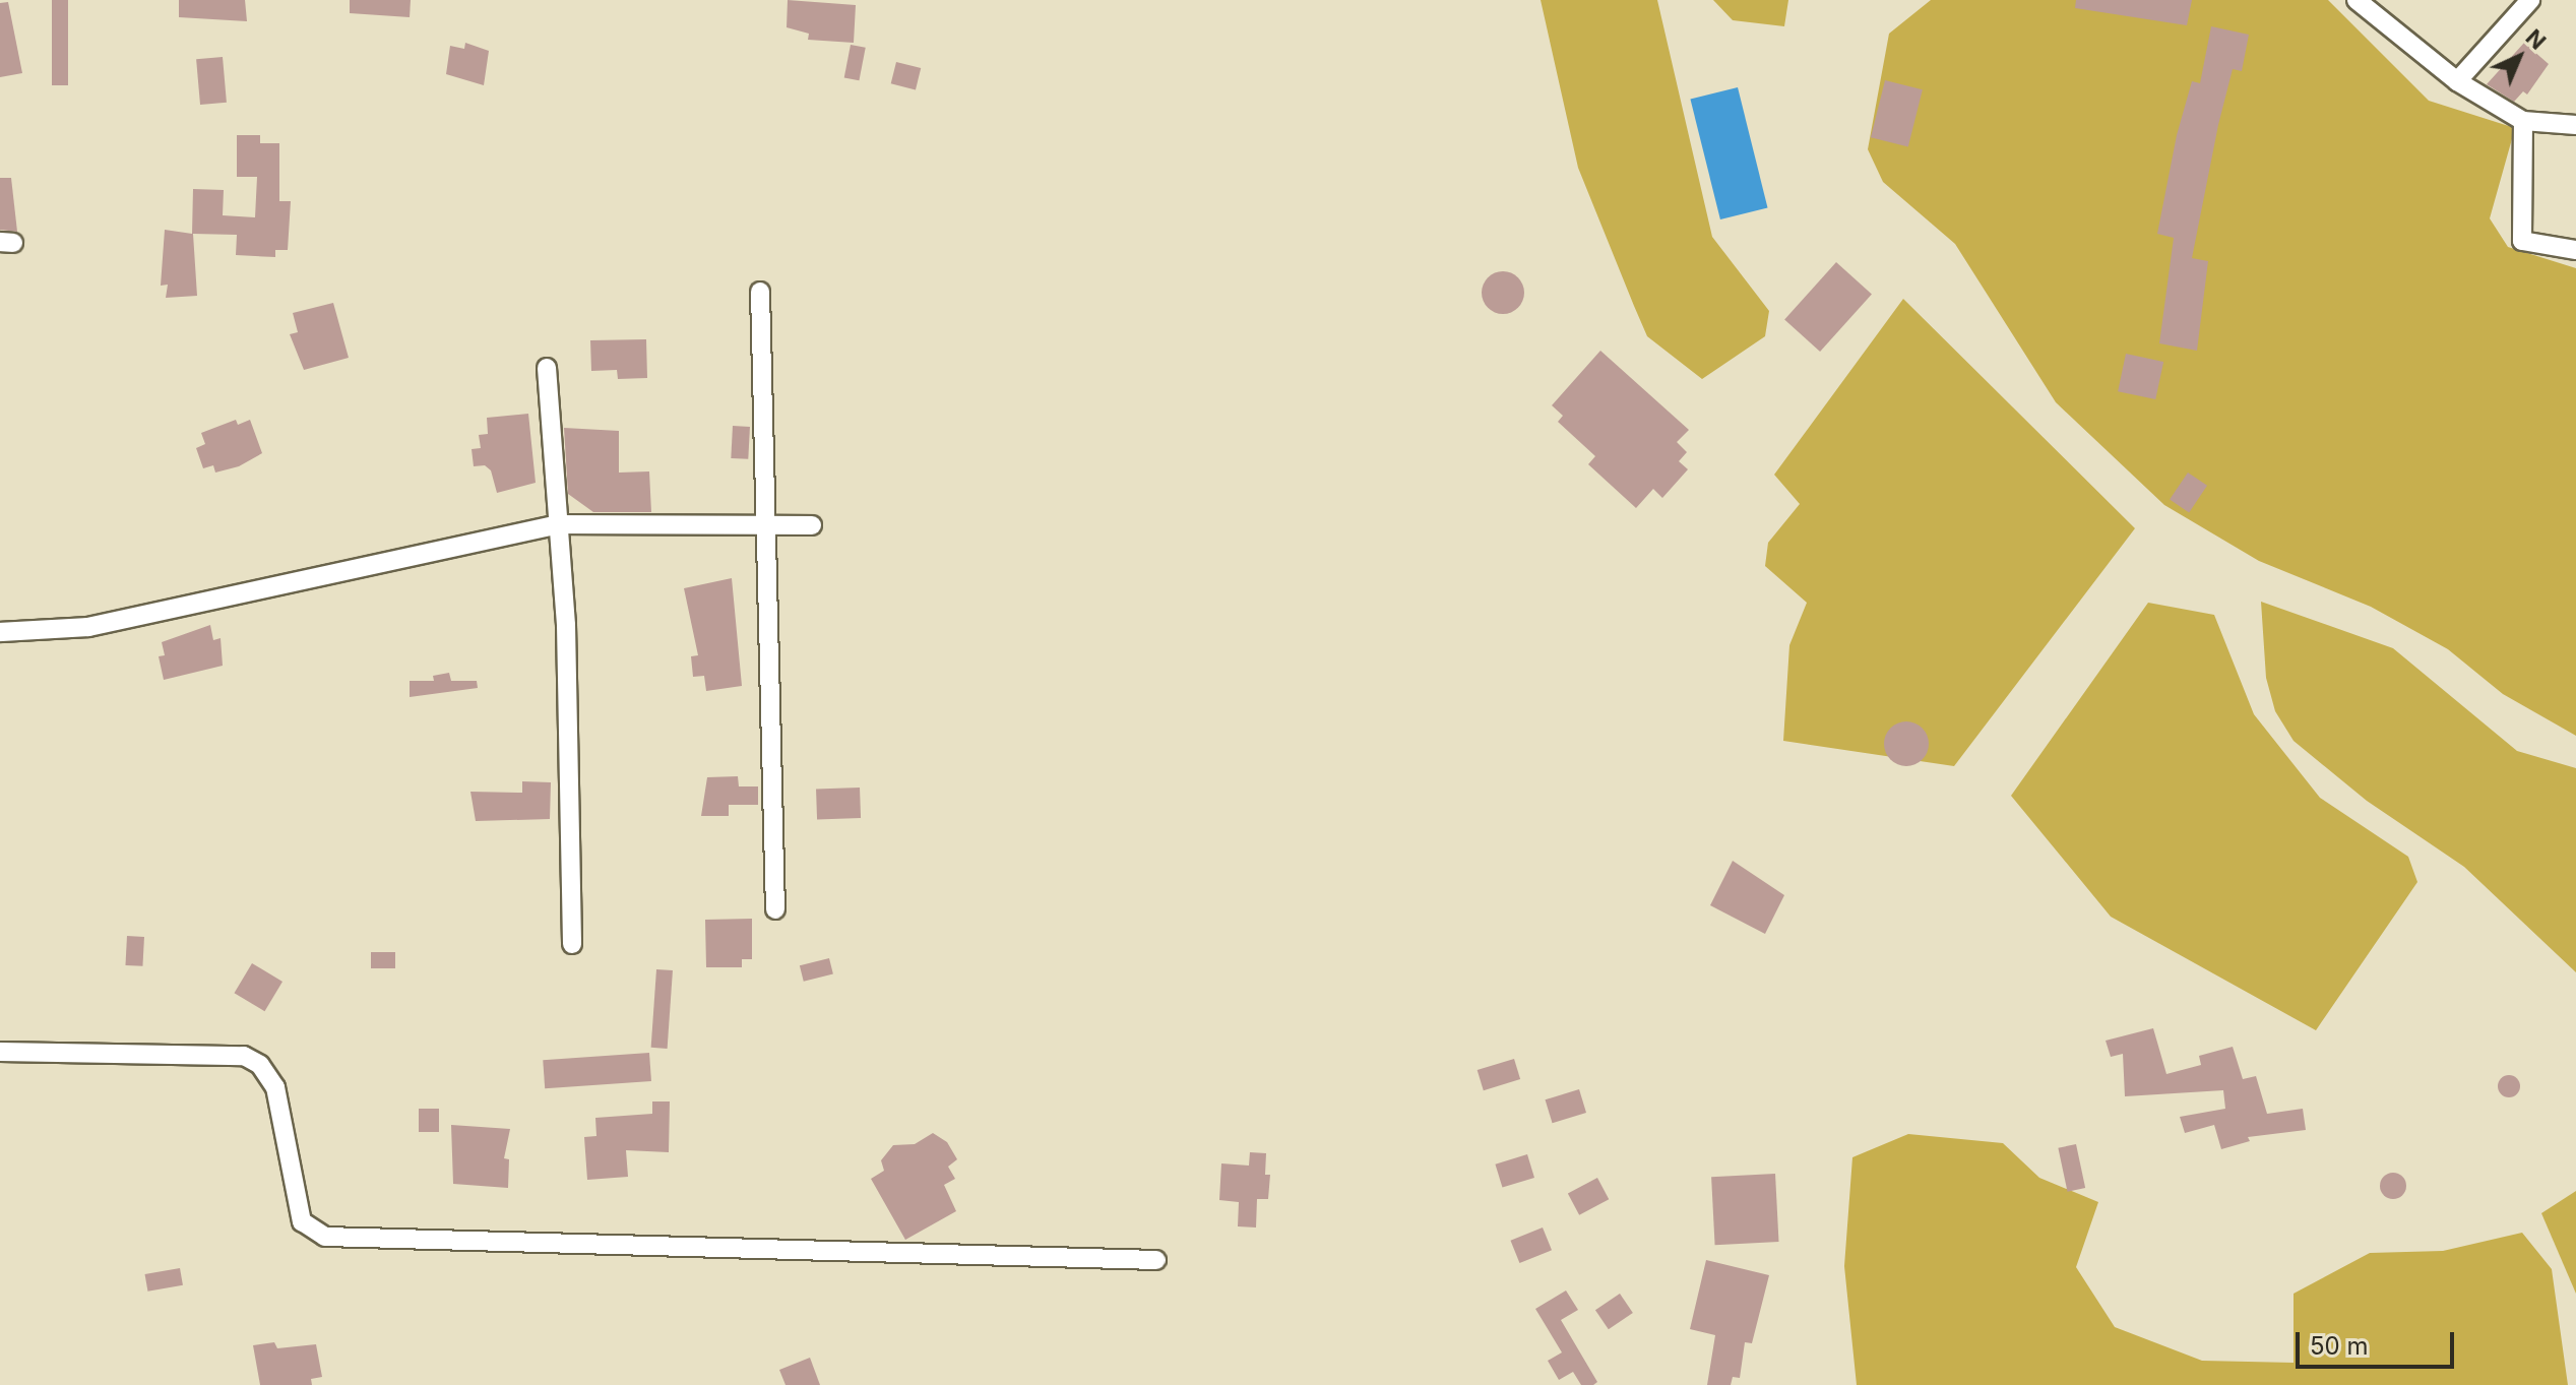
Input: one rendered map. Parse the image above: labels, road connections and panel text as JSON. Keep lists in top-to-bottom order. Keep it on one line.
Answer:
{"scale_bar":"50 m","north":"top right"}
